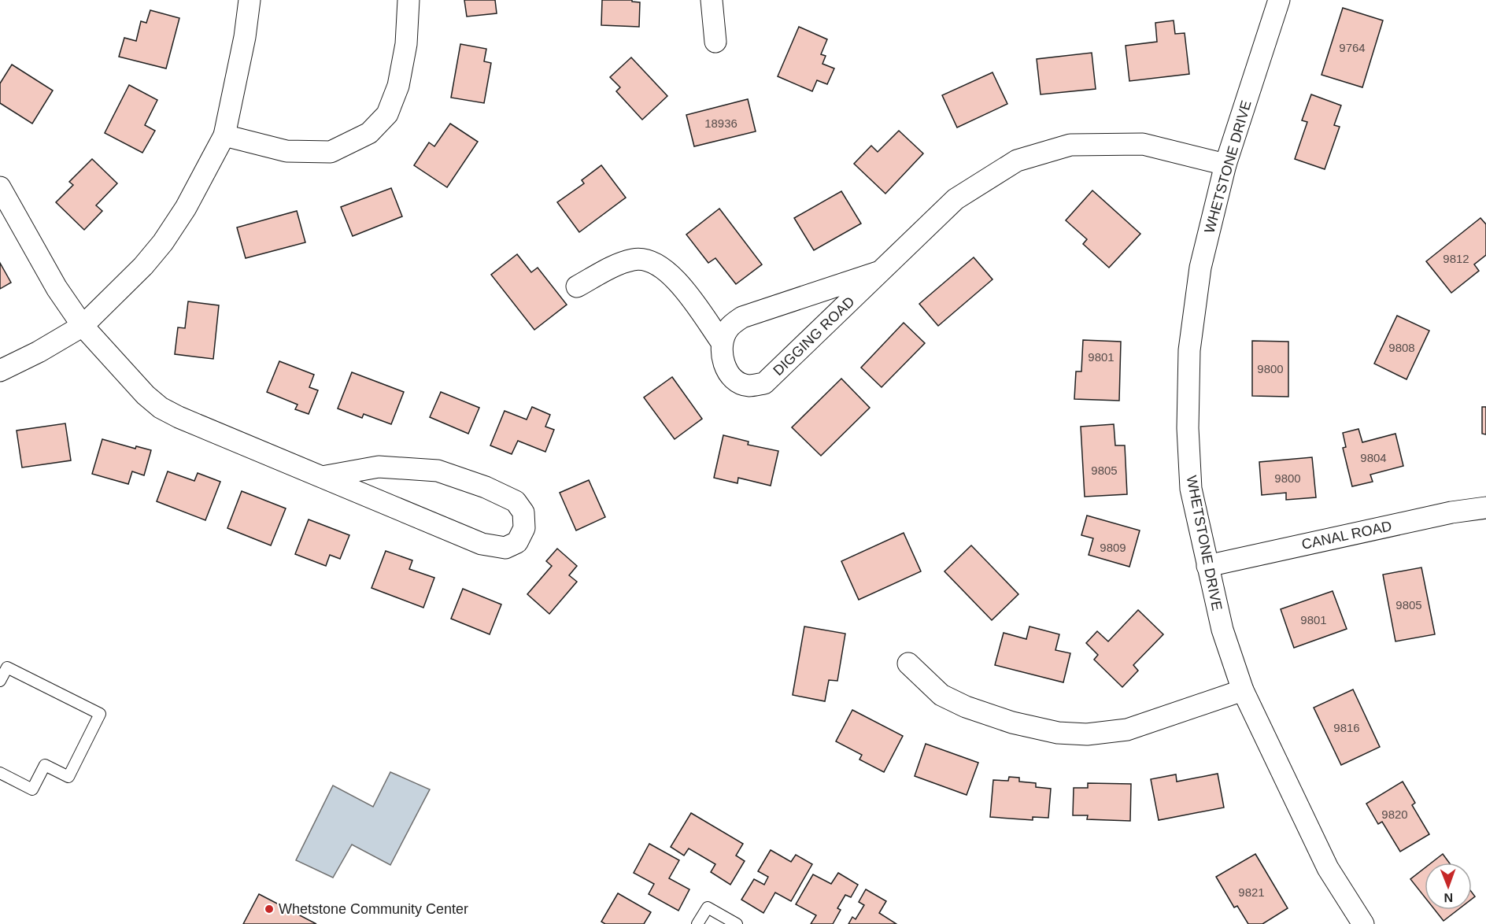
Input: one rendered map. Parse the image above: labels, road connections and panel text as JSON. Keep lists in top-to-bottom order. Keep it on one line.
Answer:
{"streets":{"street":["WHETSTONE DRIVE","DIGGING ROAD","CANAL ROAD"]},"crossings":[["WHETSTONE DRIVE","DIGGING ROAD"],["WHETSTONE DRIVE","CANAL ROAD"]],"places":["Whetstone Community Center"],"house_numbers":["9764","18936","9812","9808","9801","9800","9804","9805","9800","9809","9805","9801","9816","9820","9821"],"north":"bottom"}
